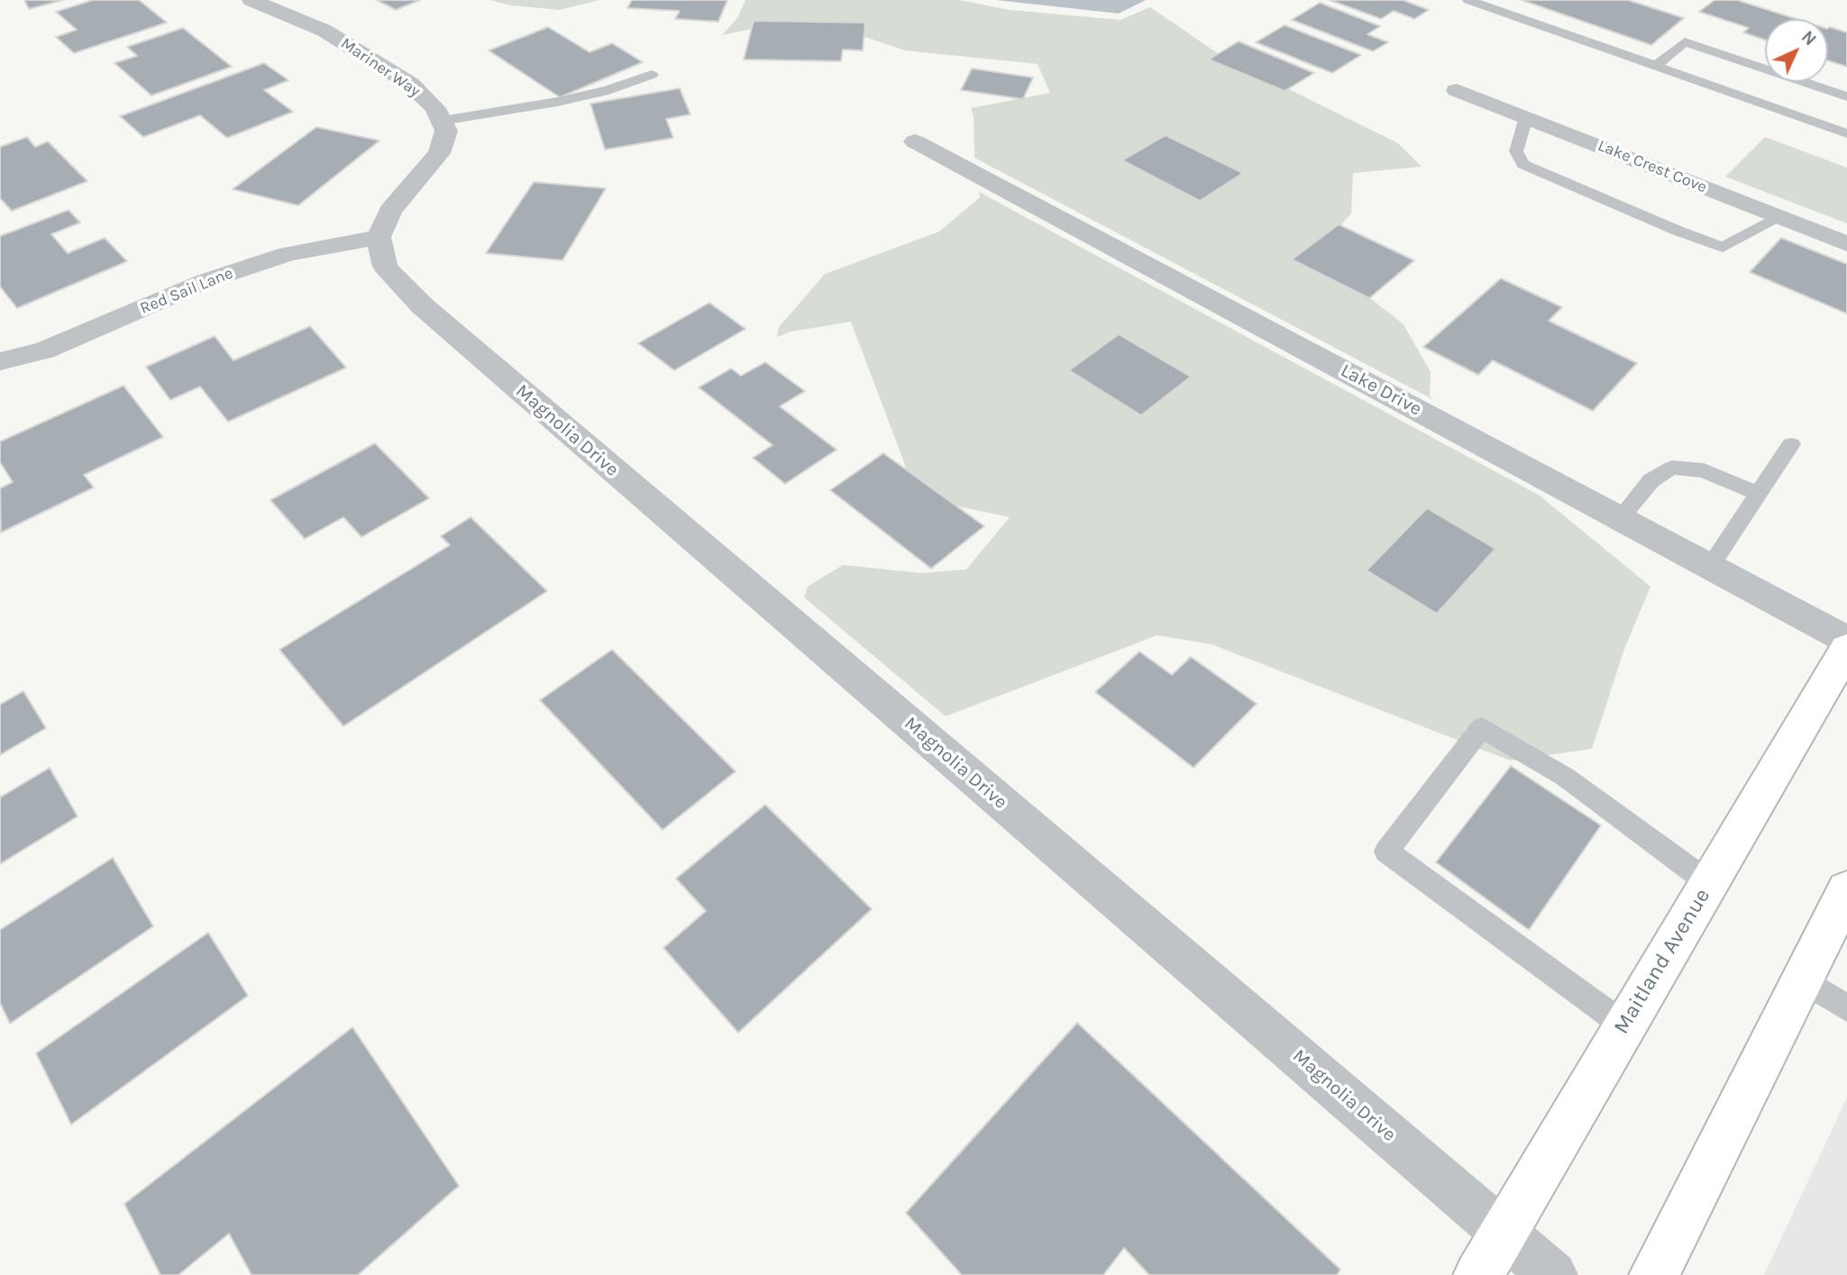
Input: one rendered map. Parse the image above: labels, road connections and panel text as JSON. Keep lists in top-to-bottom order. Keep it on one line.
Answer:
{"streets":{"main road":["Maitland Avenue"],"street":["Mariner Way","Lake Crest Cove","Red Sail Lane","Lake Drive","Magnolia Drive"]},"crossings":[["Red Sail Lane","Magnolia Drive"],["Magnolia Drive","Maitland Avenue"]],"north":"top right"}
